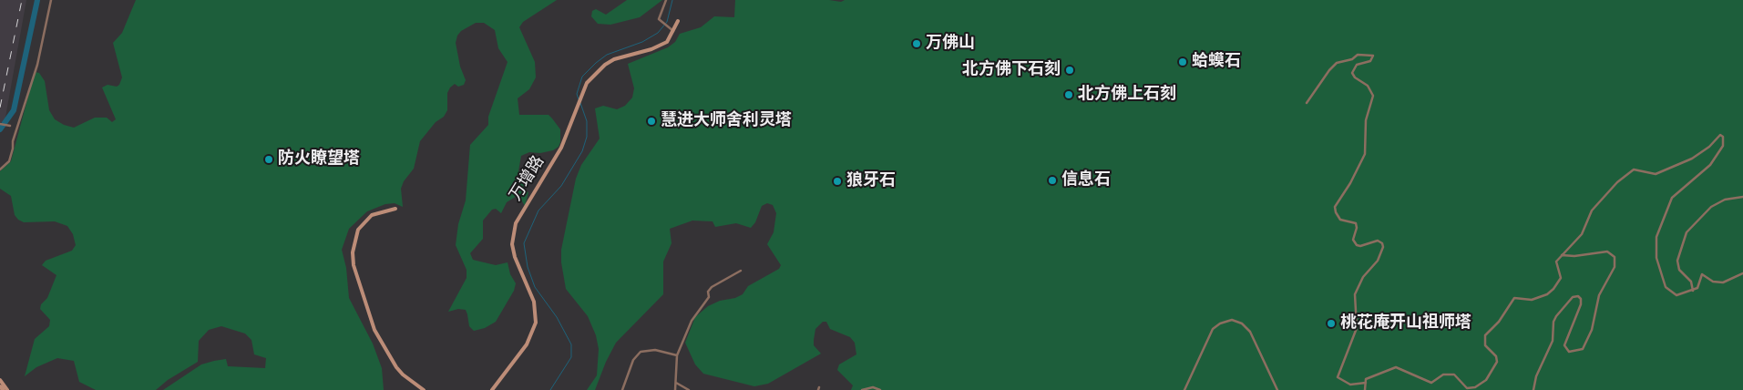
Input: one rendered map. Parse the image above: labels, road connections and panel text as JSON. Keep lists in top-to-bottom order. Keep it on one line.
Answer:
{"streets":{"street":["万增路"]},"places":["万佛山","蛤蟆石","北方佛下石刻","北方佛上石刻","慧进大师舍利灵塔","防火瞭望塔","信息石","狼牙石","桃花庵开山祖师塔"]}
